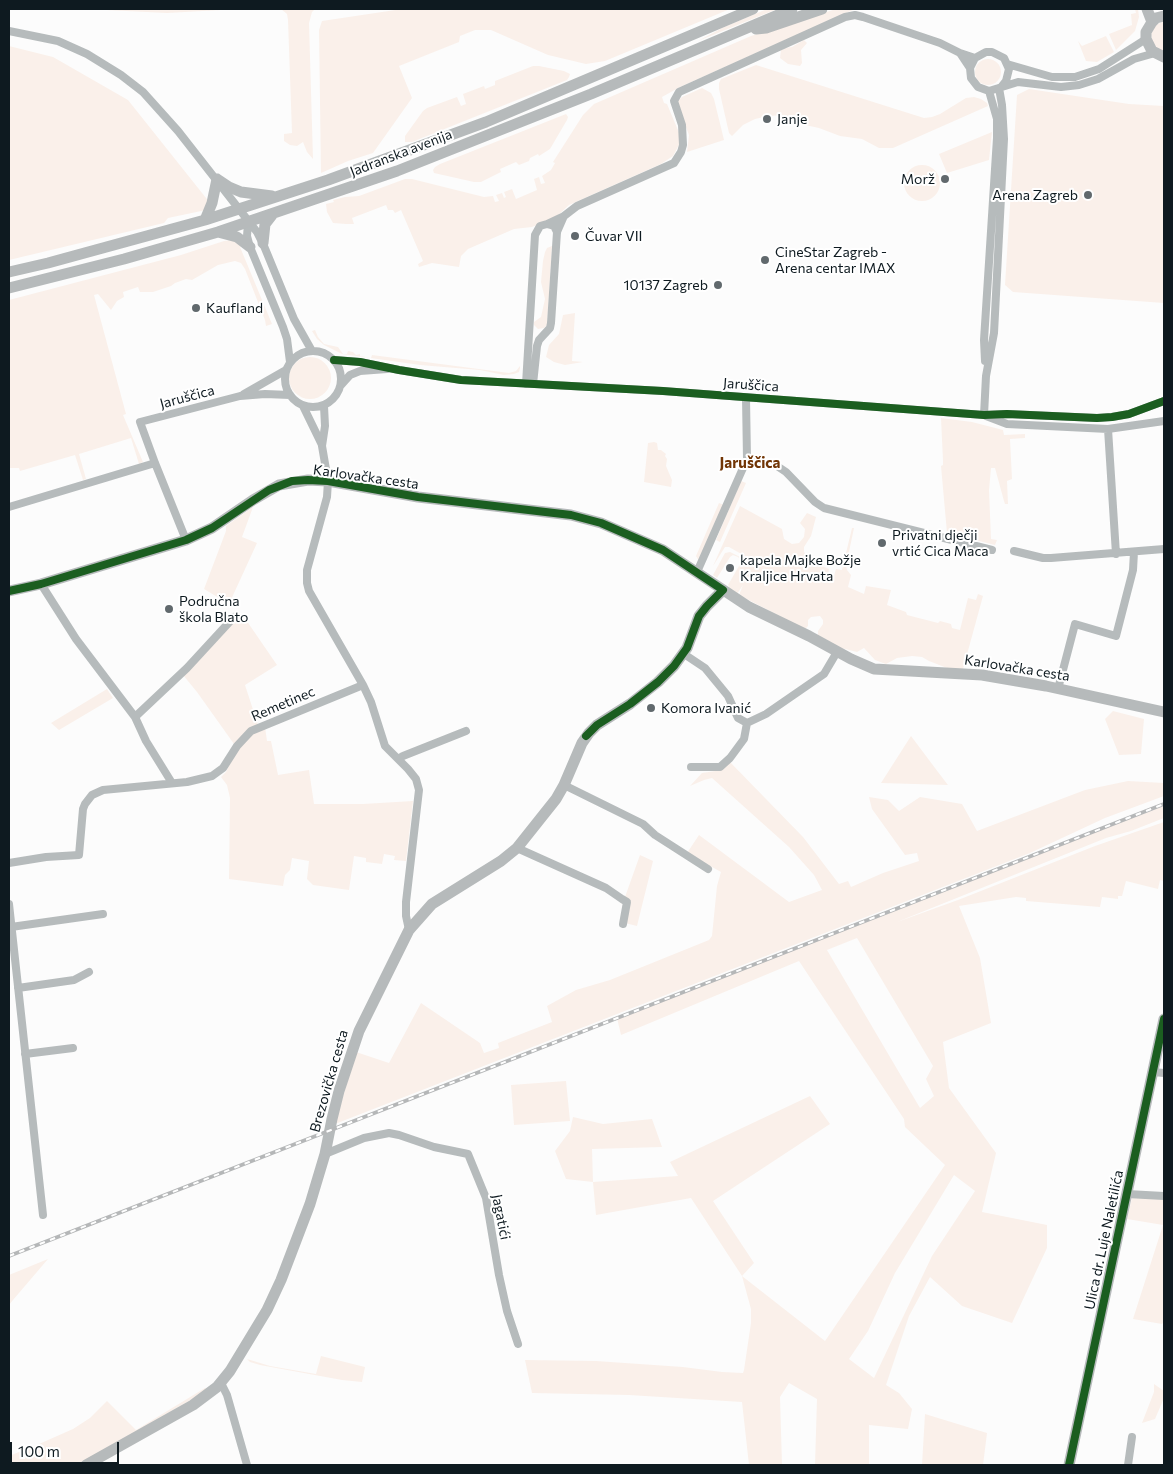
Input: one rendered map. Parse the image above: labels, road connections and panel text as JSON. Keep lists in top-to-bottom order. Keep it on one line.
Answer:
{"streets":{"main road":["Jadranska avenija","Karlovačka cesta","Brezovička cesta","Ulica dr. Luje Naletilića"],"street":["Jaruščica","Remetinec","Jagatići"]},"crossings":[["Jaruščica","Karlovačka cesta"],["Karlovačka cesta","Brezovička cesta"],["Brezovička cesta","Jagatići"]],"districts":["Jaruščica"],"places":["Janje","Morž","Arena Zagreb","Čuvar VII","CineStar Zagreb - Arena centar IMAX","10137 Zagreb","Kaufland","Privatni dječji vrtić Cica Maca","kapela Majke Božje Kraljice Hrvata","Područna škola Blato","Komora Ivanić"],"scale_bar":"100 m"}
